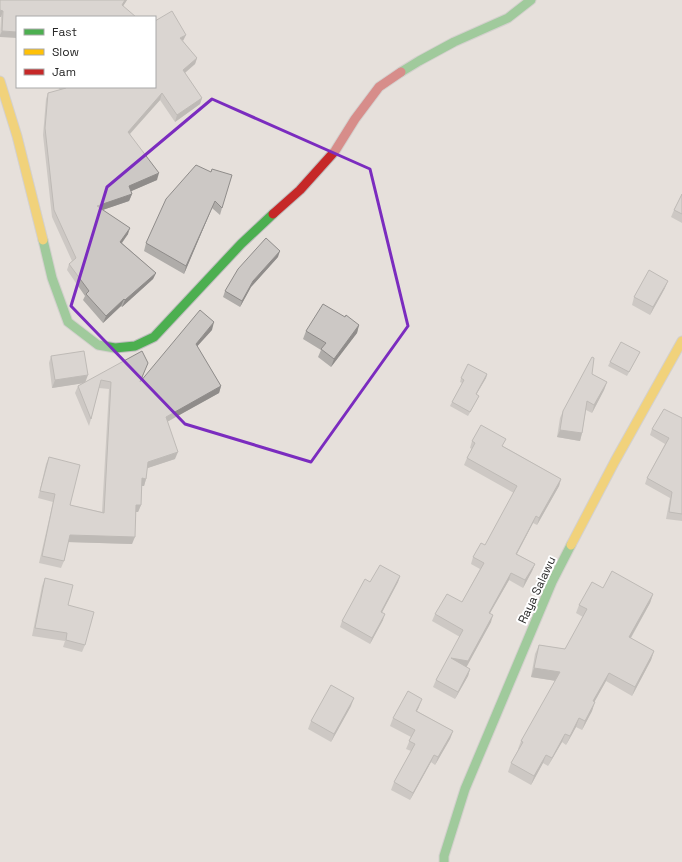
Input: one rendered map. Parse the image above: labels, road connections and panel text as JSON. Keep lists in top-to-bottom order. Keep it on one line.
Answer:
{"streets":{"street":["Raya Salawu"]},"legend":["Fast","Slow","Jam"]}
